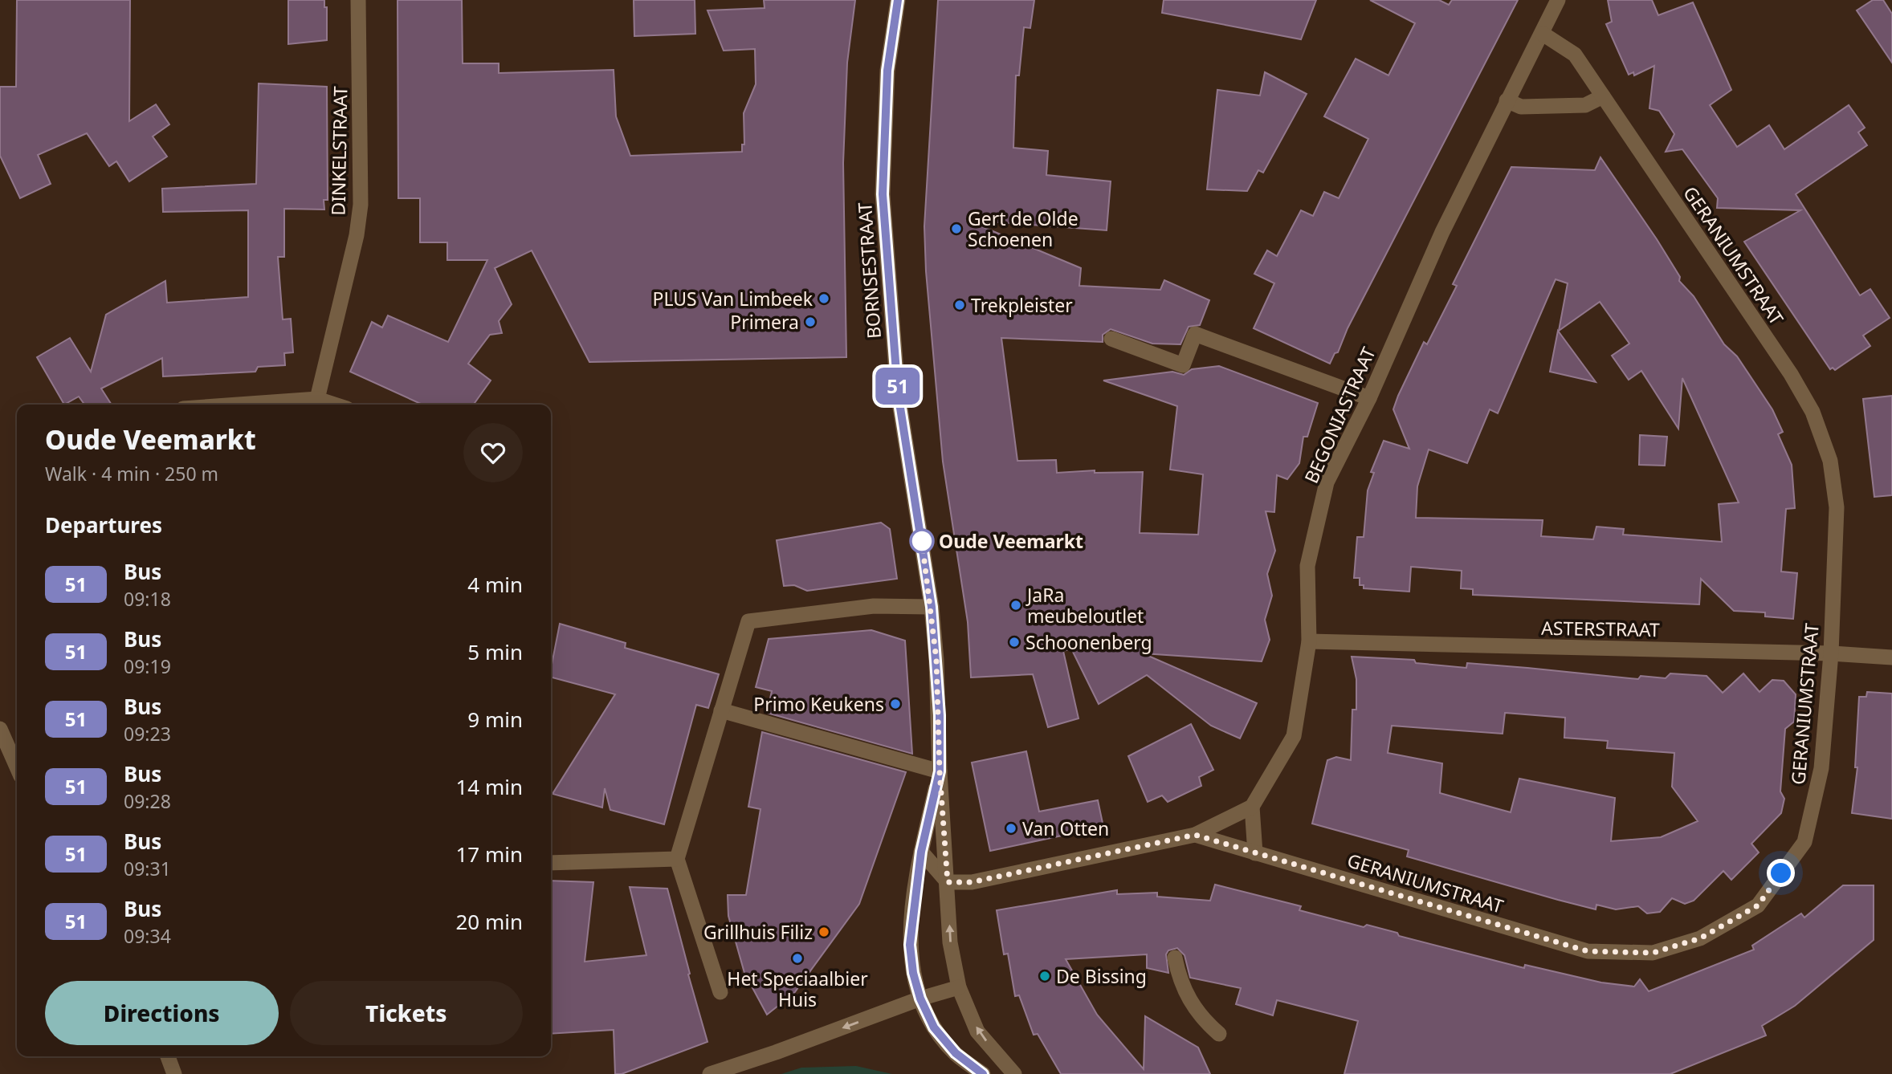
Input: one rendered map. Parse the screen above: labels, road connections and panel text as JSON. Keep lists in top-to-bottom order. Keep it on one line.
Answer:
{"streets":{"street":["DINKELSTRAAT","GERANIUMSTRAAT","BORNSESTRAAT","BEGONIASTRAAT","ASTERSTRAAT"]},"crossings":[["GERANIUMSTRAAT","BORNSESTRAAT"],["GERANIUMSTRAAT","BEGONIASTRAAT"],["GERANIUMSTRAAT","ASTERSTRAAT"],["BEGONIASTRAAT","ASTERSTRAAT"]],"places":["Gert de Olde Schoenen","PLUS Van Limbeek","Trekpleister","Primera","Oude Veemarkt","JaRa meubeloutlet","Schoonenberg","Primo Keukens","Van Otten","Grillhuis Filiz","Het Speciaalbier Huis","De Bissing"],"lines":["bus line 51"],"page":{"on_map":"51","heading":[["Oude Veemarkt","Walk · 4 min · 250 m"],"Departures"],"list":[{"mark":"51","name":"Bus","note":"09:18","value":"4 min"},{"mark":"51","name":"Bus","note":"09:19","value":"5 min"},{"mark":"51","name":"Bus","note":"09:23","value":"9 min"},{"mark":"51","name":"Bus","note":"09:28","value":"14 min"},{"mark":"51","name":"Bus","note":"09:31","value":"17 min"},{"mark":"51","name":"Bus","note":"09:34","value":"20 min"}],"buttons":["Directions","Tickets"]}}
